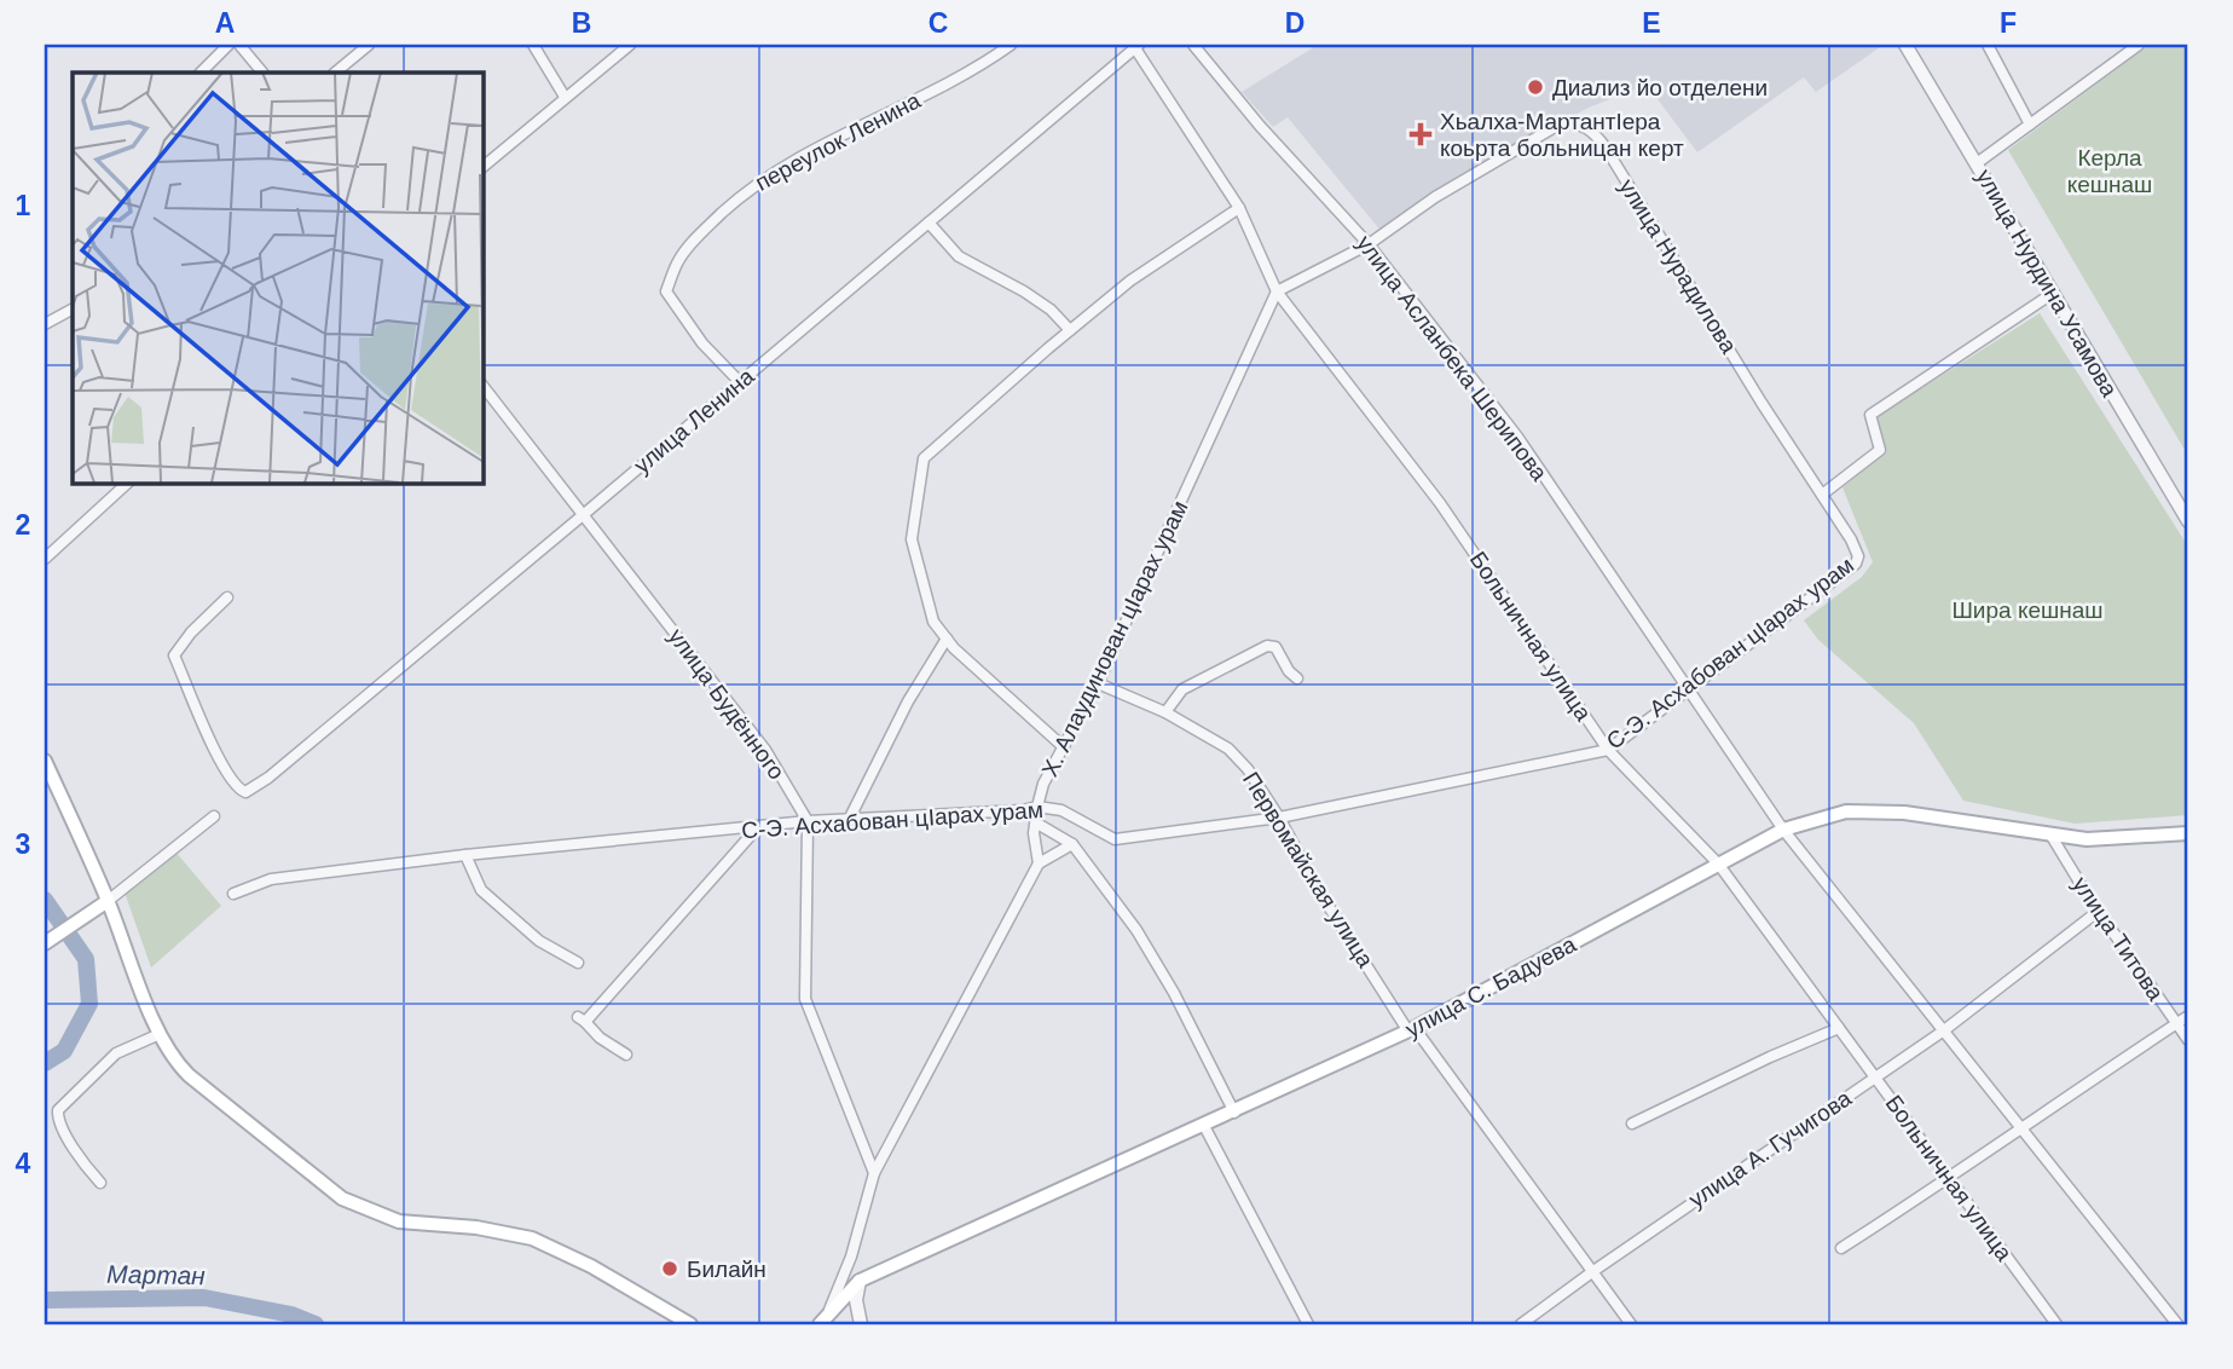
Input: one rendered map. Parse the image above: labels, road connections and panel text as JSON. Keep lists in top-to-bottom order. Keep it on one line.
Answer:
{"streets":{"main road":["улица С. Бадуева"],"street":["переулок Ленина","улица Нурадилова","улица Нурдина Усамова","улица Асланбека Шерипова","улица Ленина","Больничная улица","Х. Алаудинован цIарах урам","С-Э. Асхабован цIарах урам","улица Будённого","Первомайская улица","улица Титова","улица А. Гучигова"]},"crossings":[["переулок Ленина","улица Ленина"],["улица Нурадилова","улица Асланбека Шерипова"],["улица Нурадилова","С-Э. Асхабован цIарах урам"],["улица Асланбека Шерипова","С-Э. Асхабован цIарах урам"],["улица Асланбека Шерипова","улица С. Бадуева"],["улица Асланбека Шерипова","улица А. Гучигова"],["улица Ленина","Больничная улица"],["улица Ленина","улица Будённого"],["Больничная улица","Х. Алаудинован цIарах урам"],["Больничная улица","С-Э. Асхабован цIарах урам"],["Больничная улица","улица С. Бадуева"],["Больничная улица","улица А. Гучигова"],["Х. Алаудинован цIарах урам","С-Э. Асхабован цIарах урам"],["Х. Алаудинован цIарах урам","Первомайская улица"],["Х. Алаудинован цIарах урам","улица С. Бадуева"],["С-Э. Асхабован цIарах урам","улица Будённого"],["С-Э. Асхабован цIарах урам","Первомайская улица"],["Первомайская улица","улица С. Бадуева"],["Первомайская улица","улица А. Гучигова"],["улица Титова","улица С. Бадуева"],["улица Титова","улица А. Гучигова"]],"water":["Мартан"],"parks":["Керла кешнаш","Шира кешнаш"],"places":{"other":["Диализ йо отделени","Билайн"],"health":["Хьалха-МартантIера коьрта больницан керт"]},"grid":{"columns":["A","B","C","D","E","F"],"rows":["1","2","3","4"]}}
